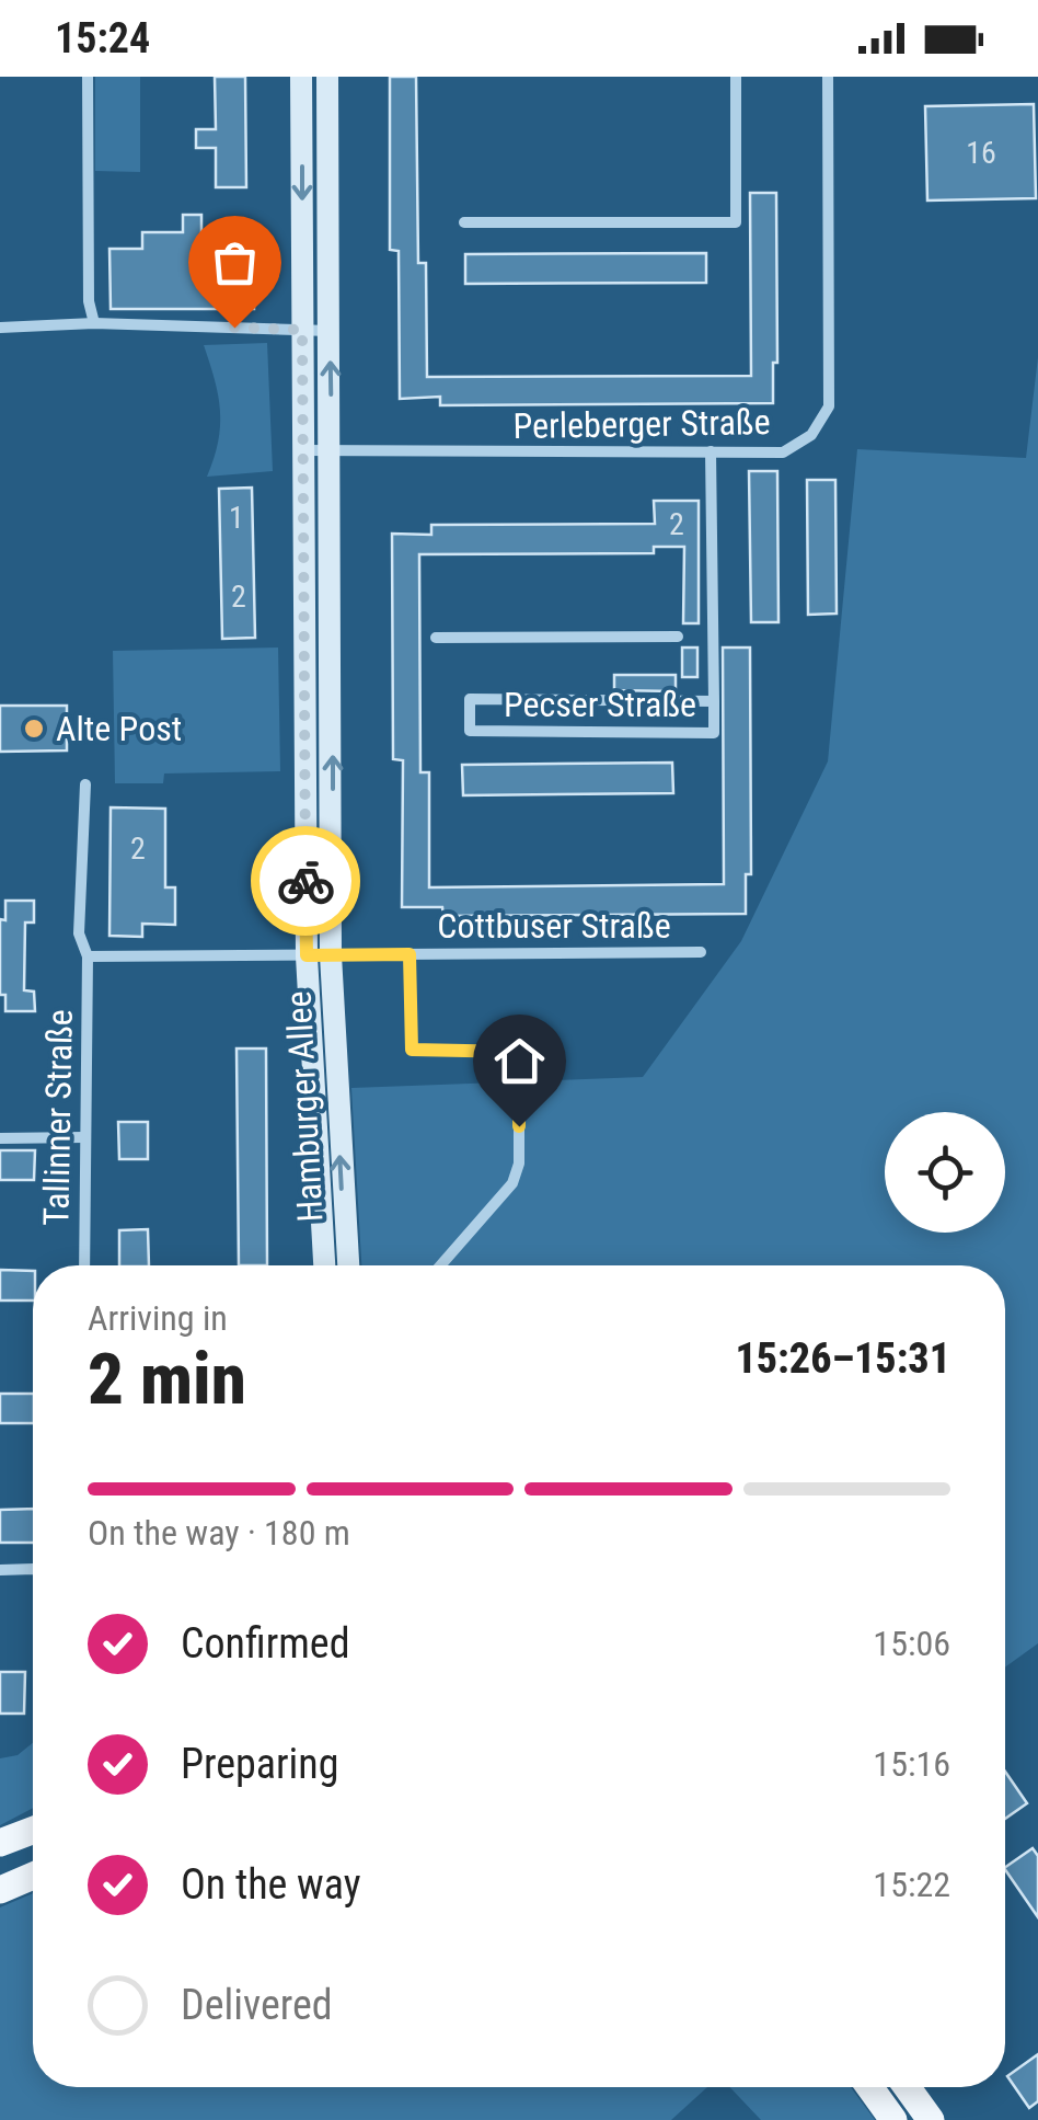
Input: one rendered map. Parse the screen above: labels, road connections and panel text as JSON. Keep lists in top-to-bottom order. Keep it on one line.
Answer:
{"streets":{"street":["Perleberger Straße","Pecser Straße","Cottbuser Straße","Hamburger Allee","Tallinner Straße"]},"crossings":[["Perleberger Straße","Pecser Straße"],["Perleberger Straße","Hamburger Allee"],["Cottbuser Straße","Hamburger Allee"],["Cottbuser Straße","Tallinner Straße"],["Hamburger Allee","Tallinner Straße"]],"places":["Alte Post"],"house_numbers":["16","1","2","2","2"],"page":{"status":"15:24","heading":["2 min","Arriving in","15:26–15:31"],"bar":"On the way · 180 m","list":[["Confirmed","15:06"],["Preparing","15:16"],["On the way","15:22"],"Delivered"]}}
